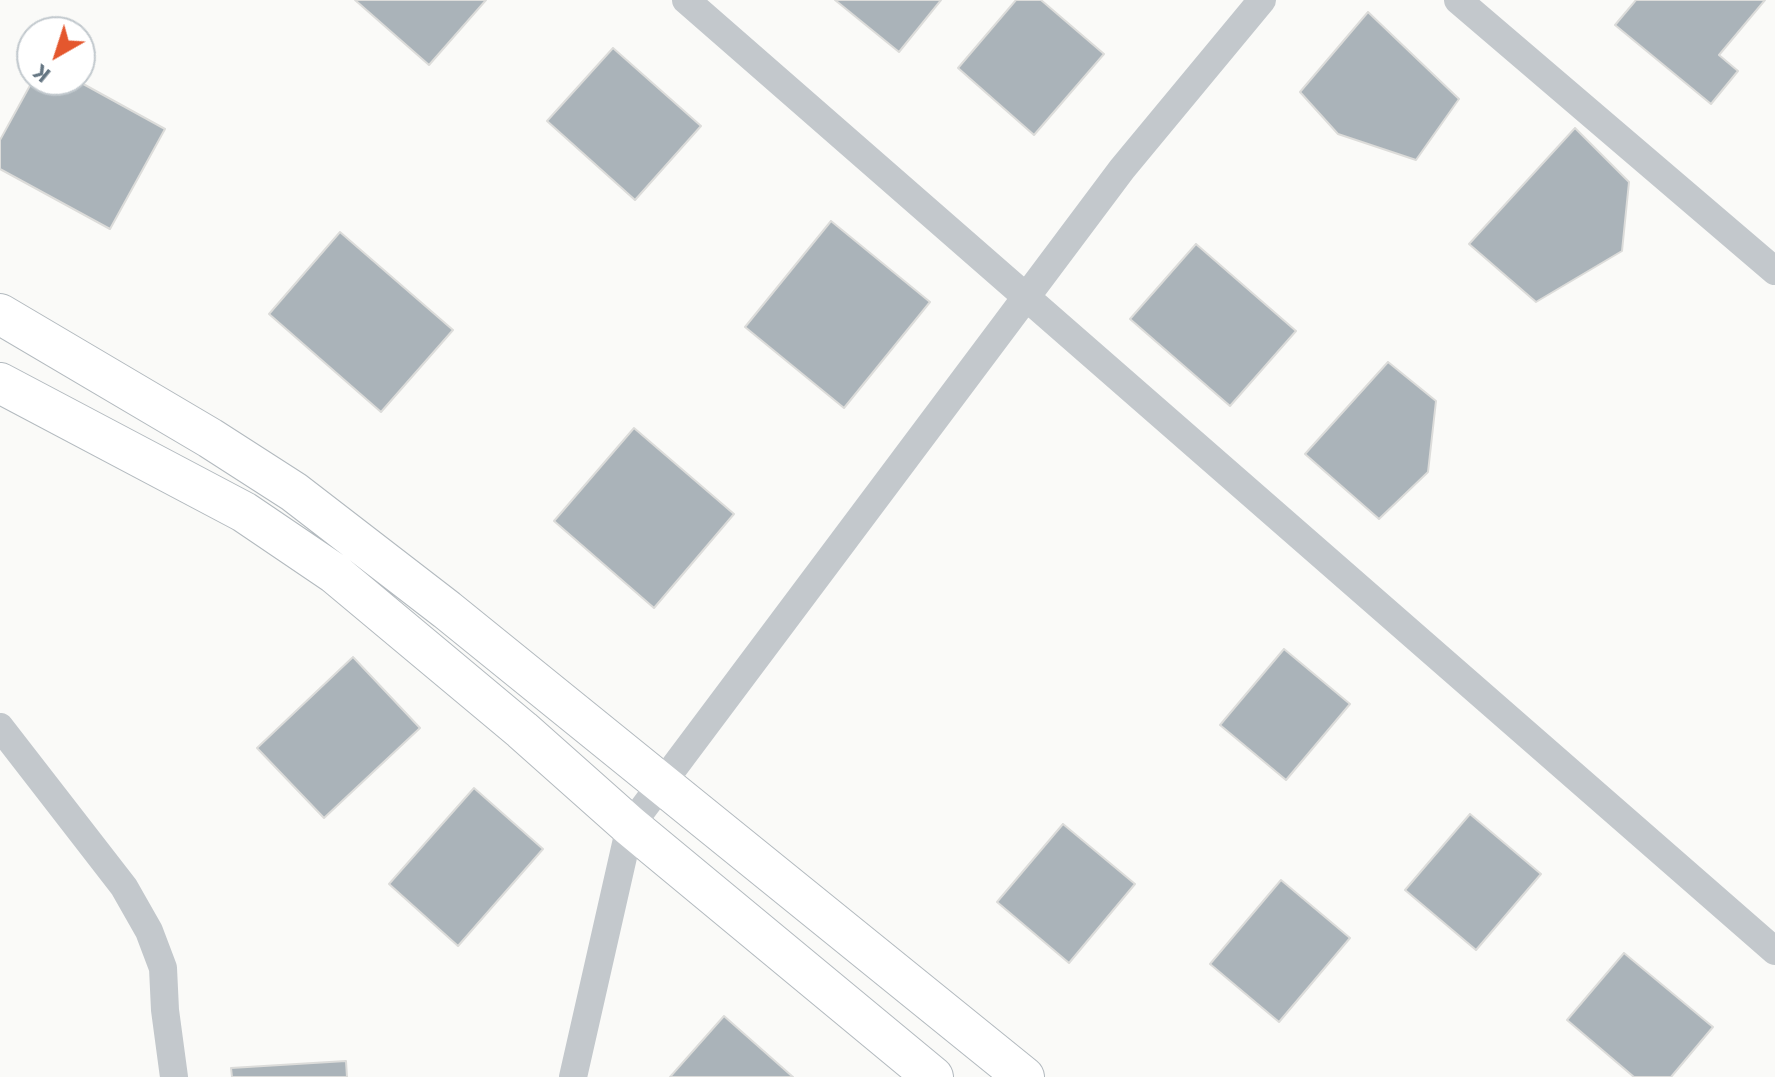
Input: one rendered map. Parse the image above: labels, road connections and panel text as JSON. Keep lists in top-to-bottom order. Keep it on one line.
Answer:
{"north":"bottom left"}
